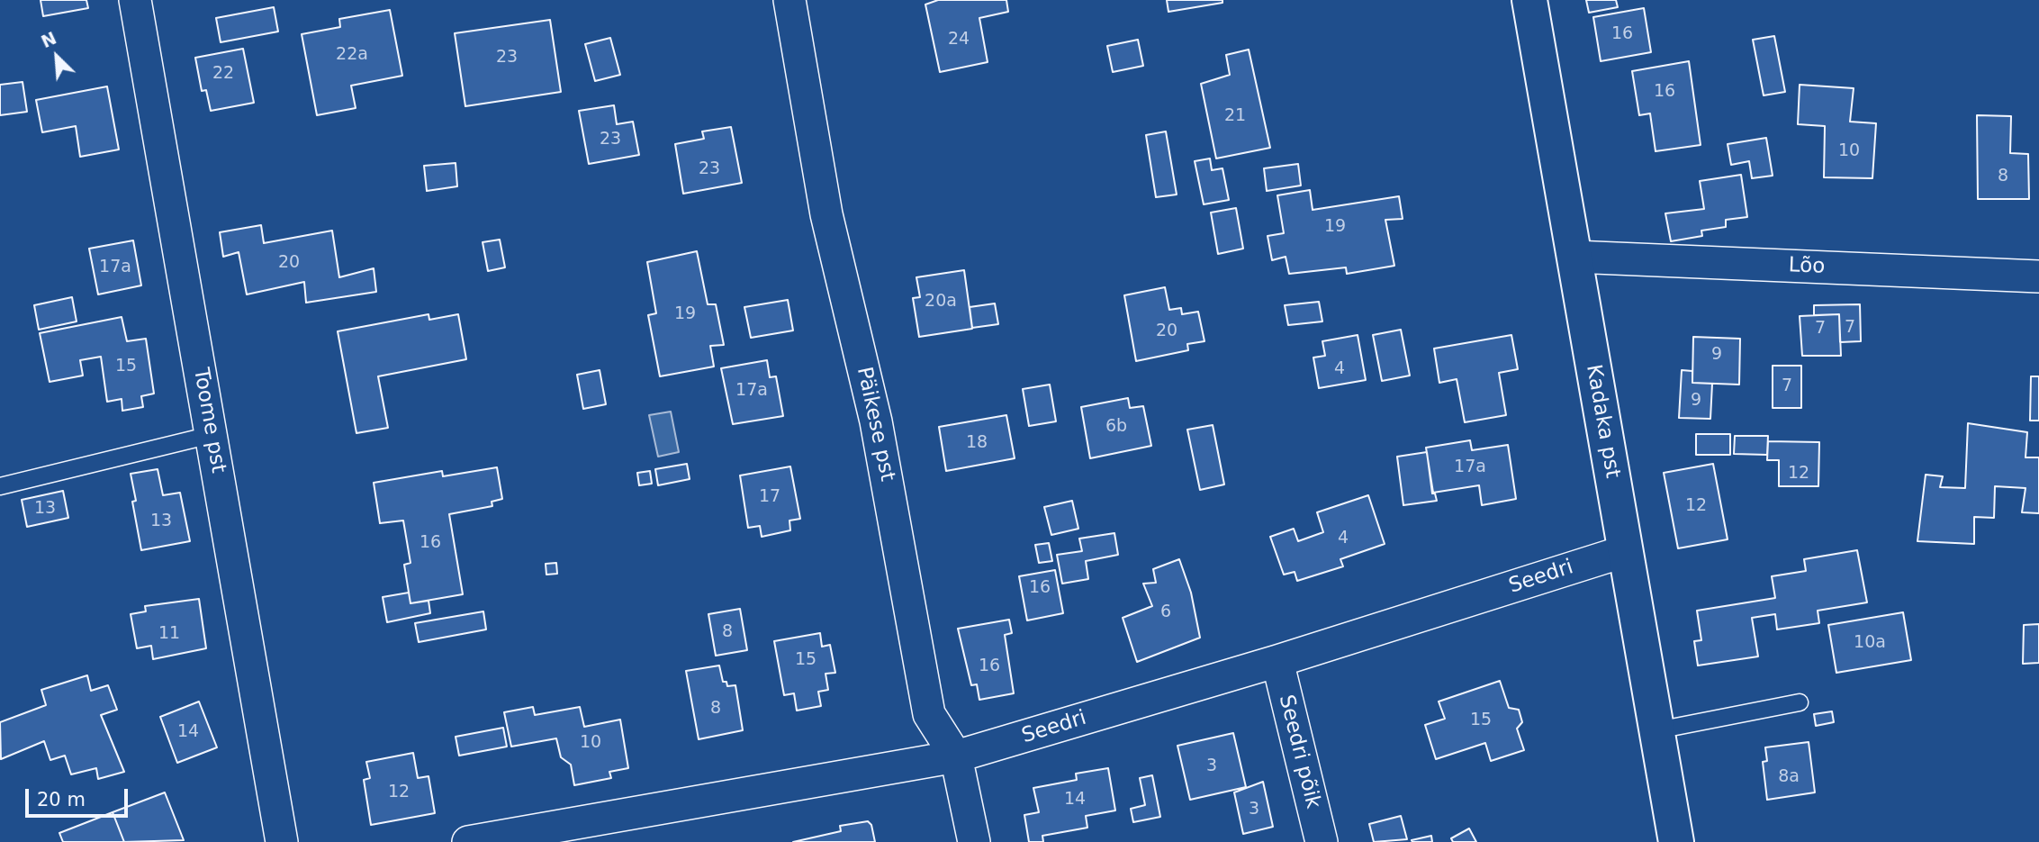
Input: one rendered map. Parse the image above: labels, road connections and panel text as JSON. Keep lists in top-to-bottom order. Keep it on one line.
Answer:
{"streets":{"main road":["Kadaka pst"],"street":["Lõo","Toome pst","Päikese pst","Seedri","Seedri põik"]},"crossings":[["Lõo","Kadaka pst"],["Kadaka pst","Seedri"],["Päikese pst","Seedri"],["Seedri","Seedri põik"]],"house_numbers":["16","24","22a","23","22","16","21","23","10","23","8","19","20","17a","20a","19","7","7","20","9","15","4","7","17a","9","6b","18","17a","12","17","12","13","13","4","16","16","6","8","11","10a","15","16","8","15","14","10","3","8a","12","14","3"],"scale_bar":"20 m","north":"top left"}
